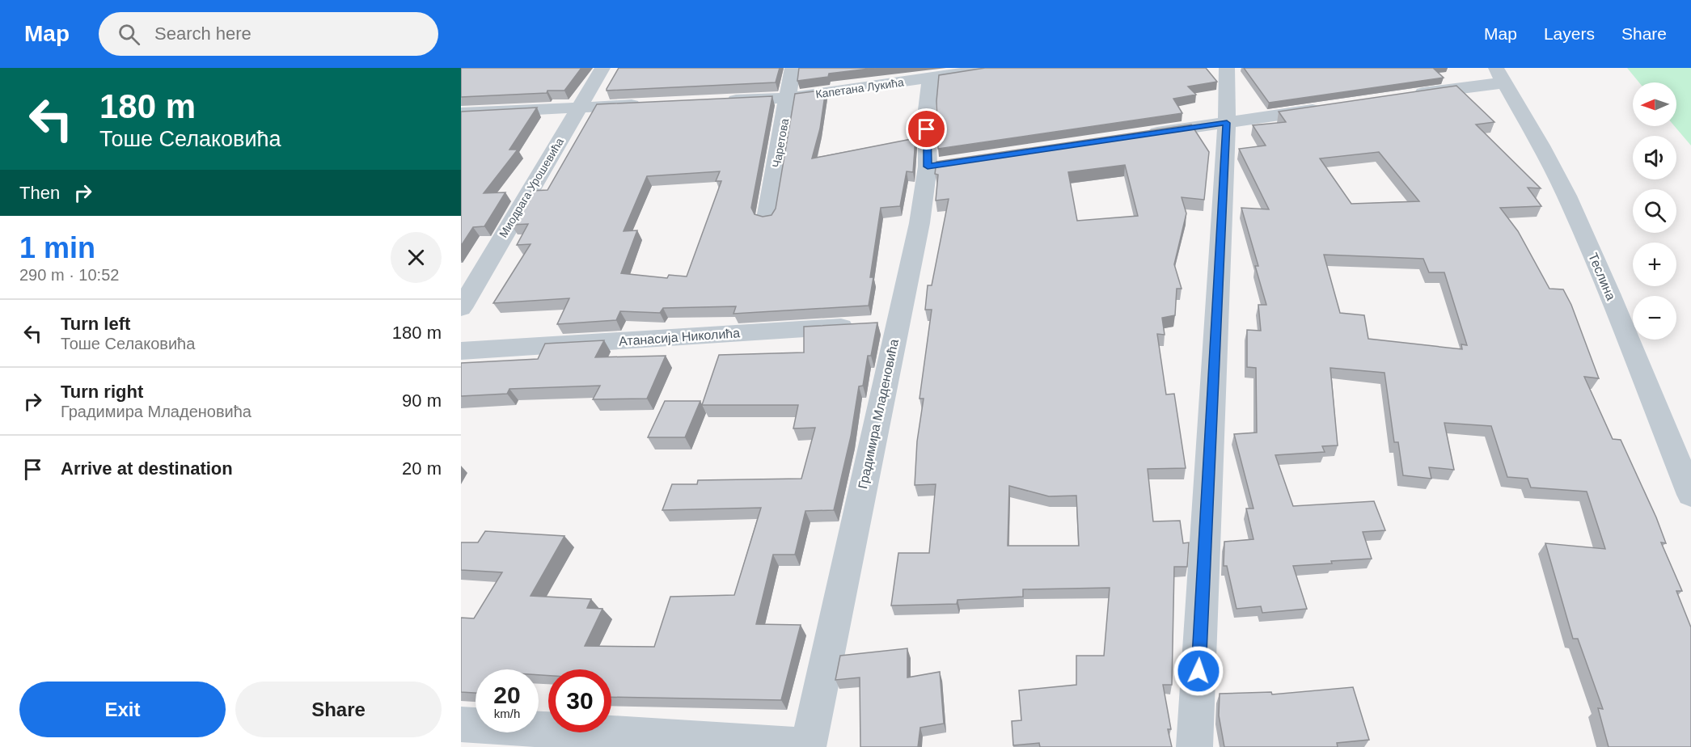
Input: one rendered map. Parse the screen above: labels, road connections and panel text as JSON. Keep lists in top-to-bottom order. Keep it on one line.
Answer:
{"streets":{"street":["Капетана Лукића","Чаретова","Миодрага Урошевића","Теслина","Атанасија Николића","Градимира Младеновића"]},"crossings":[["Капетана Лукића","Чаретова"],["Капетана Лукића","Градимира Младеновића"],["Атанасија Николића","Градимира Младеновића"]],"north":"left","page":{"header":"Map","search":"Search here","nav":["Map","Layers","Share"],"turn":["180 m","Тоше Селаковића"],"map_buttons":["+","−"],"then":"Then","heading":["1 min","290 m · 10:52"],"list":[{"name":"Turn left","note":"Тоше Селаковића","value":"180 m"},{"name":"Turn right","note":"Градимира Младеновића","value":"90 m"},{"name":"Arrive at destination","value":"20 m"}],"speed":"20 km/h","limit":"30","buttons":["Exit","Share"]}}
